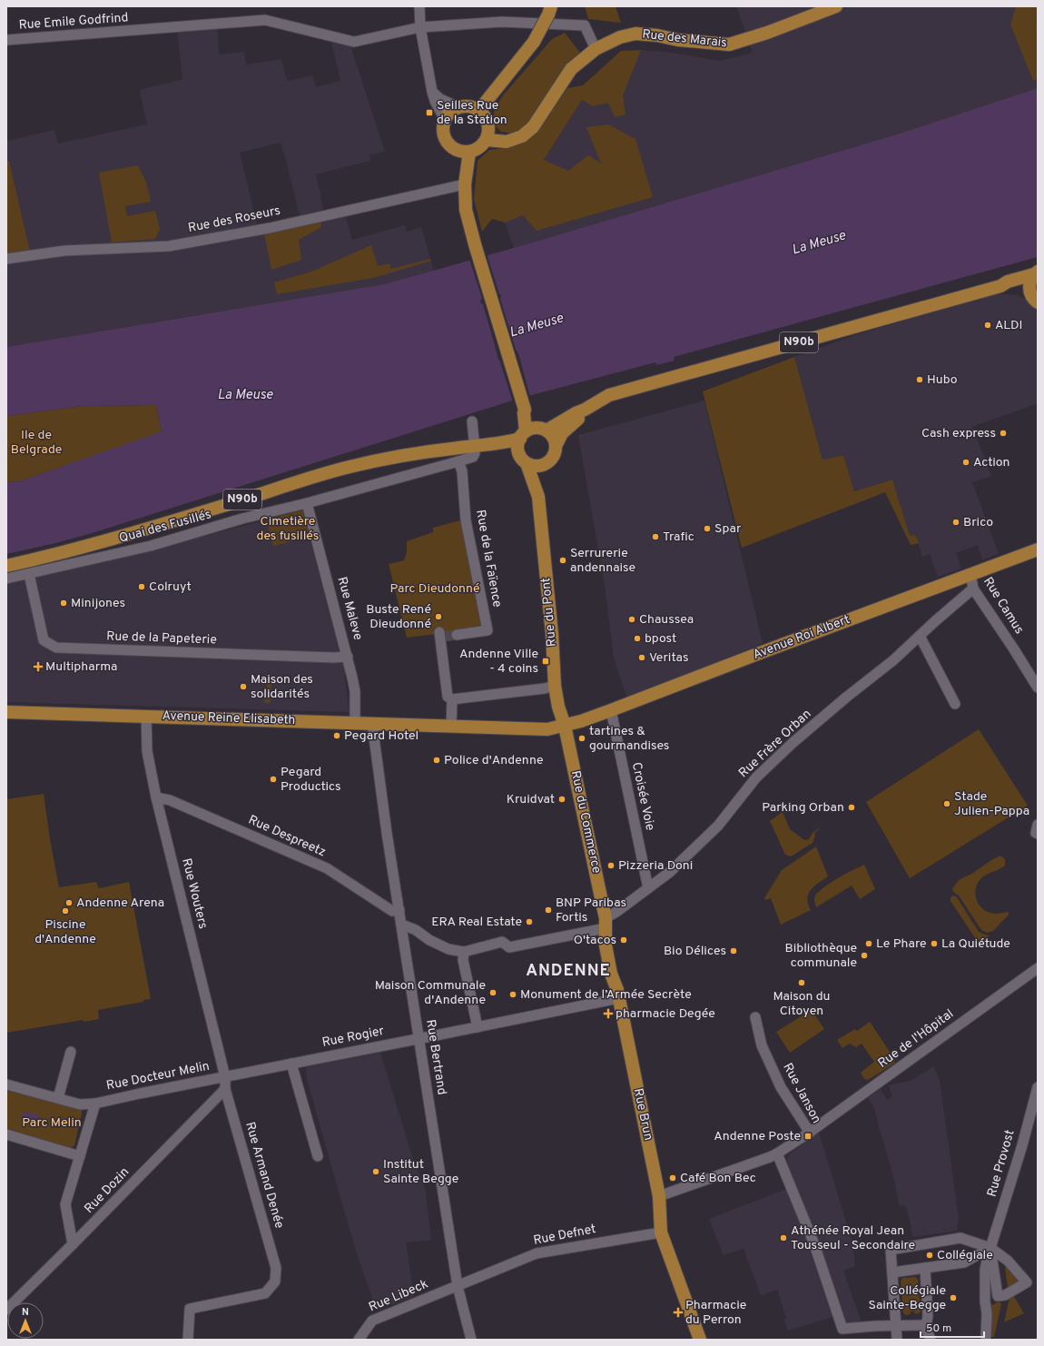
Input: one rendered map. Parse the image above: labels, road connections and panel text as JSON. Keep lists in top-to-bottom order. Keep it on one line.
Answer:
{"streets":{"main road":["Rue des Marais","N90b","Rue du Pont","Avenue Roi Albert","Avenue Reine Elisabeth","Rue du Commerce","Rue Brun"],"street":["Rue Emile Godfrind","Rue des Roseurs","Quai des Fusillés","Rue de la Faïence","Rue Camus","Rue Maleve","Rue de la Papeterie","Rue Frère Orban","Croisée Voie","Rue Despreetz","Rue Wouters","Rue Rogier","Rue de l'Hôpital","Rue Bertrand","Rue Docteur Melin","Rue Janson","Rue Provost","Rue Armand Denée","Rue Dozin","Rue Defnet","Rue Libeck"]},"crossings":[["N90b","Quai des Fusillés"],["N90b","Rue du Pont"],["Quai des Fusillés","Rue de la Faïence"],["Quai des Fusillés","Rue Maleve"],["Quai des Fusillés","Rue de la Papeterie"],["Rue Camus","Avenue Roi Albert"],["Rue Camus","Rue Frère Orban"],["Rue Maleve","Rue de la Papeterie"],["Rue Maleve","Avenue Reine Elisabeth"],["Rue du Pont","Avenue Roi Albert"],["Rue du Pont","Avenue Reine Elisabeth"],["Rue du Pont","Rue du Commerce"],["Avenue Roi Albert","Avenue Reine Elisabeth"],["Avenue Roi Albert","Croisée Voie"],["Avenue Roi Albert","Rue du Commerce"],["Avenue Reine Elisabeth","Rue du Commerce"],["Avenue Reine Elisabeth","Rue Wouters"],["Avenue Reine Elisabeth","Rue Bertrand"],["Rue Frère Orban","Croisée Voie"],["Rue Frère Orban","Rue du Commerce"],["Rue du Commerce","Rue Rogier"],["Rue du Commerce","Rue Brun"],["Rue Despreetz","Rue Wouters"],["Rue Despreetz","Rue Bertrand"],["Rue Wouters","Rue Rogier"],["Rue Wouters","Rue Docteur Melin"],["Rue Wouters","Rue Armand Denée"],["Rue Rogier","Rue Bertrand"],["Rue Rogier","Rue Docteur Melin"],["Rue Rogier","Rue Brun"],["Rue Rogier","Rue Armand Denée"],["Rue de l'Hôpital","Rue Janson"],["Rue Bertrand","Rue Defnet"],["Rue Bertrand","Rue Libeck"],["Rue Docteur Melin","Rue Armand Denée"],["Rue Docteur Melin","Rue Dozin"],["Rue Janson","Rue Brun"],["Rue Brun","Rue Defnet"],["Rue Armand Denée","Rue Dozin"],["Rue Defnet","Rue Libeck"]],"districts":["ANDENNE"],"water":["La Meuse"],"parks":["Ile de Belgrade","Cimetière des fusillés","Parc Dieudonné","Parc Melin"],"places":{"transit":["Seilles Rue de la Station","Andenne Ville - 4 coins","Andenne Poste"],"other":["ALDI","Hubo","Cash express","Action","Brico","Spar","Trafic","Serrurerie andennaise","Colruyt","Minijones","Buste René Dieudonné","Chaussea","bpost","Veritas","Maison des solidarités","Pegard Hotel","tartines & gourmandises","Police d'Andenne","Pegard Productics","Kruidvat","Stade Julien-Pappa","Parking Orban","Pizzeria Doni","Andenne Arena","BNP Paribas Fortis","Piscine d'Andenne","ERA Real Estate","O'tacos","Le Phare","La Quiétude","Bio Délices","Bibliothèque communale","Maison du Citoyen","Maison Communale d'Andenne","Monument de l’Armée Secrète","Institut Sainte Begge","Café Bon Bec","Athénée Royal Jean Tousseul - Secondaire","Collégiale","Collégiale Sainte-Begge"],"health":["Multipharma","pharmacie Degée","Pharmacie du Perron"]},"scale_bar":"50 m","north":"top"}
